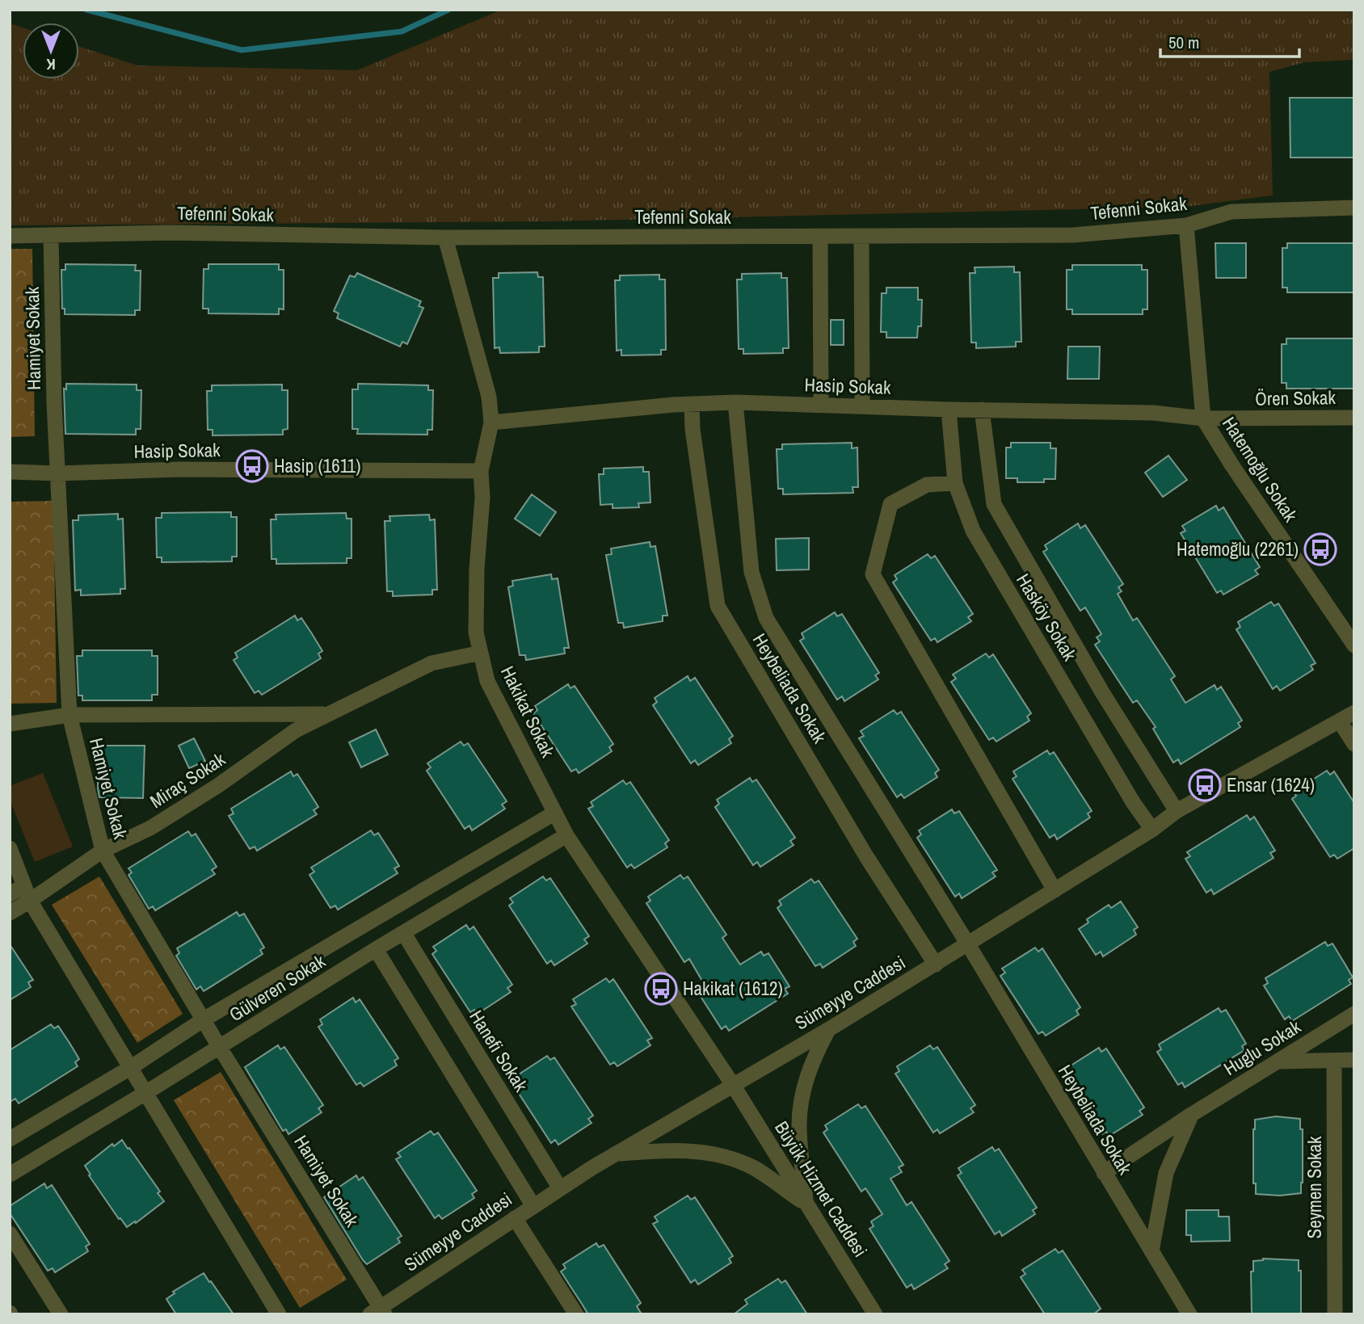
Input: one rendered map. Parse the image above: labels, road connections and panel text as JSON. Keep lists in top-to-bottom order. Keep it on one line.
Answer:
{"streets":{"street":["Tefenni Sokak","Hamiyet Sokak","Hasip Sokak","Ören Sokak","Hatemoğlu Sokak","Hasköy Sokak","Heybeliada Sokak","Hakikat Sokak","Miraç Sokak","Gülveren Sokak","Sümeyye Caddesi","Huglu Sokak","Hanefi Sokak","Seymen Sokak","Büyük Hizmet Caddesi"]},"crossings":[["Tefenni Sokak","Hamiyet Sokak"],["Tefenni Sokak","Hatemoğlu Sokak"],["Tefenni Sokak","Hakikat Sokak"],["Hamiyet Sokak","Hasip Sokak"],["Hamiyet Sokak","Miraç Sokak"],["Hamiyet Sokak","Gülveren Sokak"],["Hamiyet Sokak","Sümeyye Caddesi"],["Hasip Sokak","Ören Sokak"],["Hasip Sokak","Hatemoğlu Sokak"],["Hasip Sokak","Hasköy Sokak"],["Hasip Sokak","Heybeliada Sokak"],["Hasip Sokak","Hakikat Sokak"],["Ören Sokak","Hatemoğlu Sokak"],["Hasköy Sokak","Sümeyye Caddesi"],["Heybeliada Sokak","Sümeyye Caddesi"],["Heybeliada Sokak","Huglu Sokak"],["Hakikat Sokak","Miraç Sokak"],["Hakikat Sokak","Gülveren Sokak"],["Hakikat Sokak","Sümeyye Caddesi"],["Hakikat Sokak","Büyük Hizmet Caddesi"],["Gülveren Sokak","Hanefi Sokak"],["Sümeyye Caddesi","Hanefi Sokak"],["Sümeyye Caddesi","Büyük Hizmet Caddesi"]],"places":{"bus stop":["Hasip (1611)","Hatemoğlu (2261)","Ensar (1624)","Hakikat (1612)"]},"scale_bar":"50 m","north":"bottom"}
